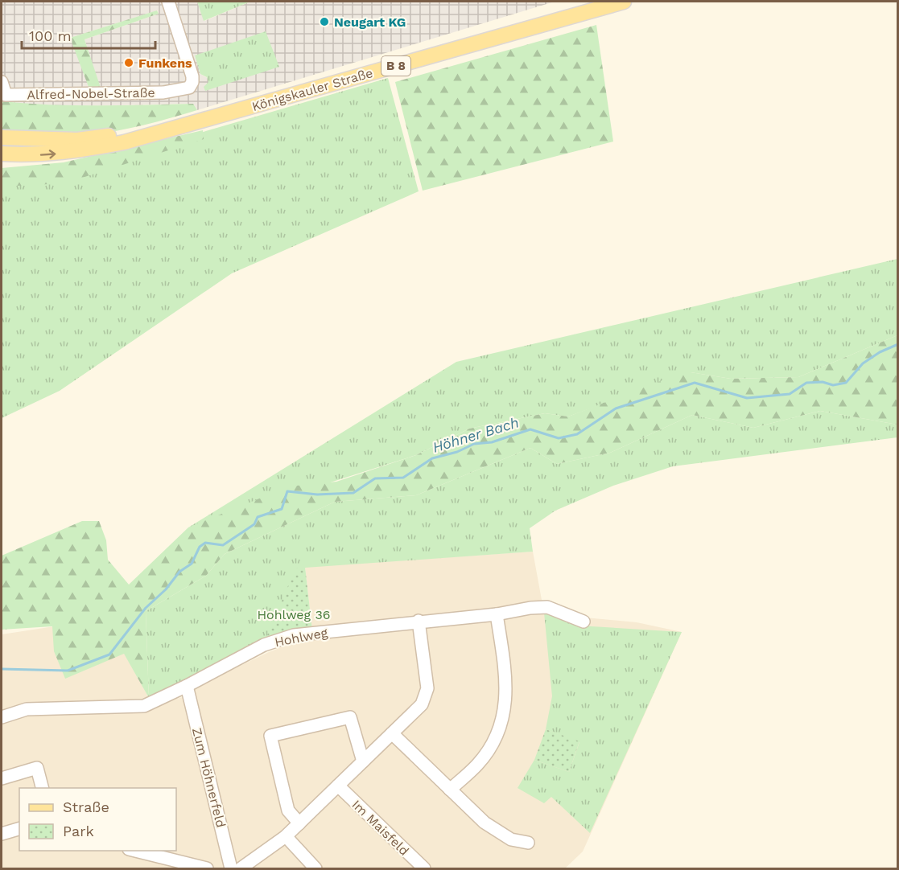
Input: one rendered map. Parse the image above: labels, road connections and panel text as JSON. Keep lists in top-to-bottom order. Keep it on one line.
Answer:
{"streets":{"main road":["B 8","Königskauler Straße"],"street":["Alfred-Nobel-Straße","Hohlweg","Zum Höhnerfeld","Im Maisfeld"]},"crossings":[["Hohlweg","Zum Höhnerfeld"]],"water":["Höhner Bach"],"parks":["Hohlweg 36"],"places":["Neugart KG","Funkens"],"legend":["Straße","Park"],"scale_bar":"100 m"}
